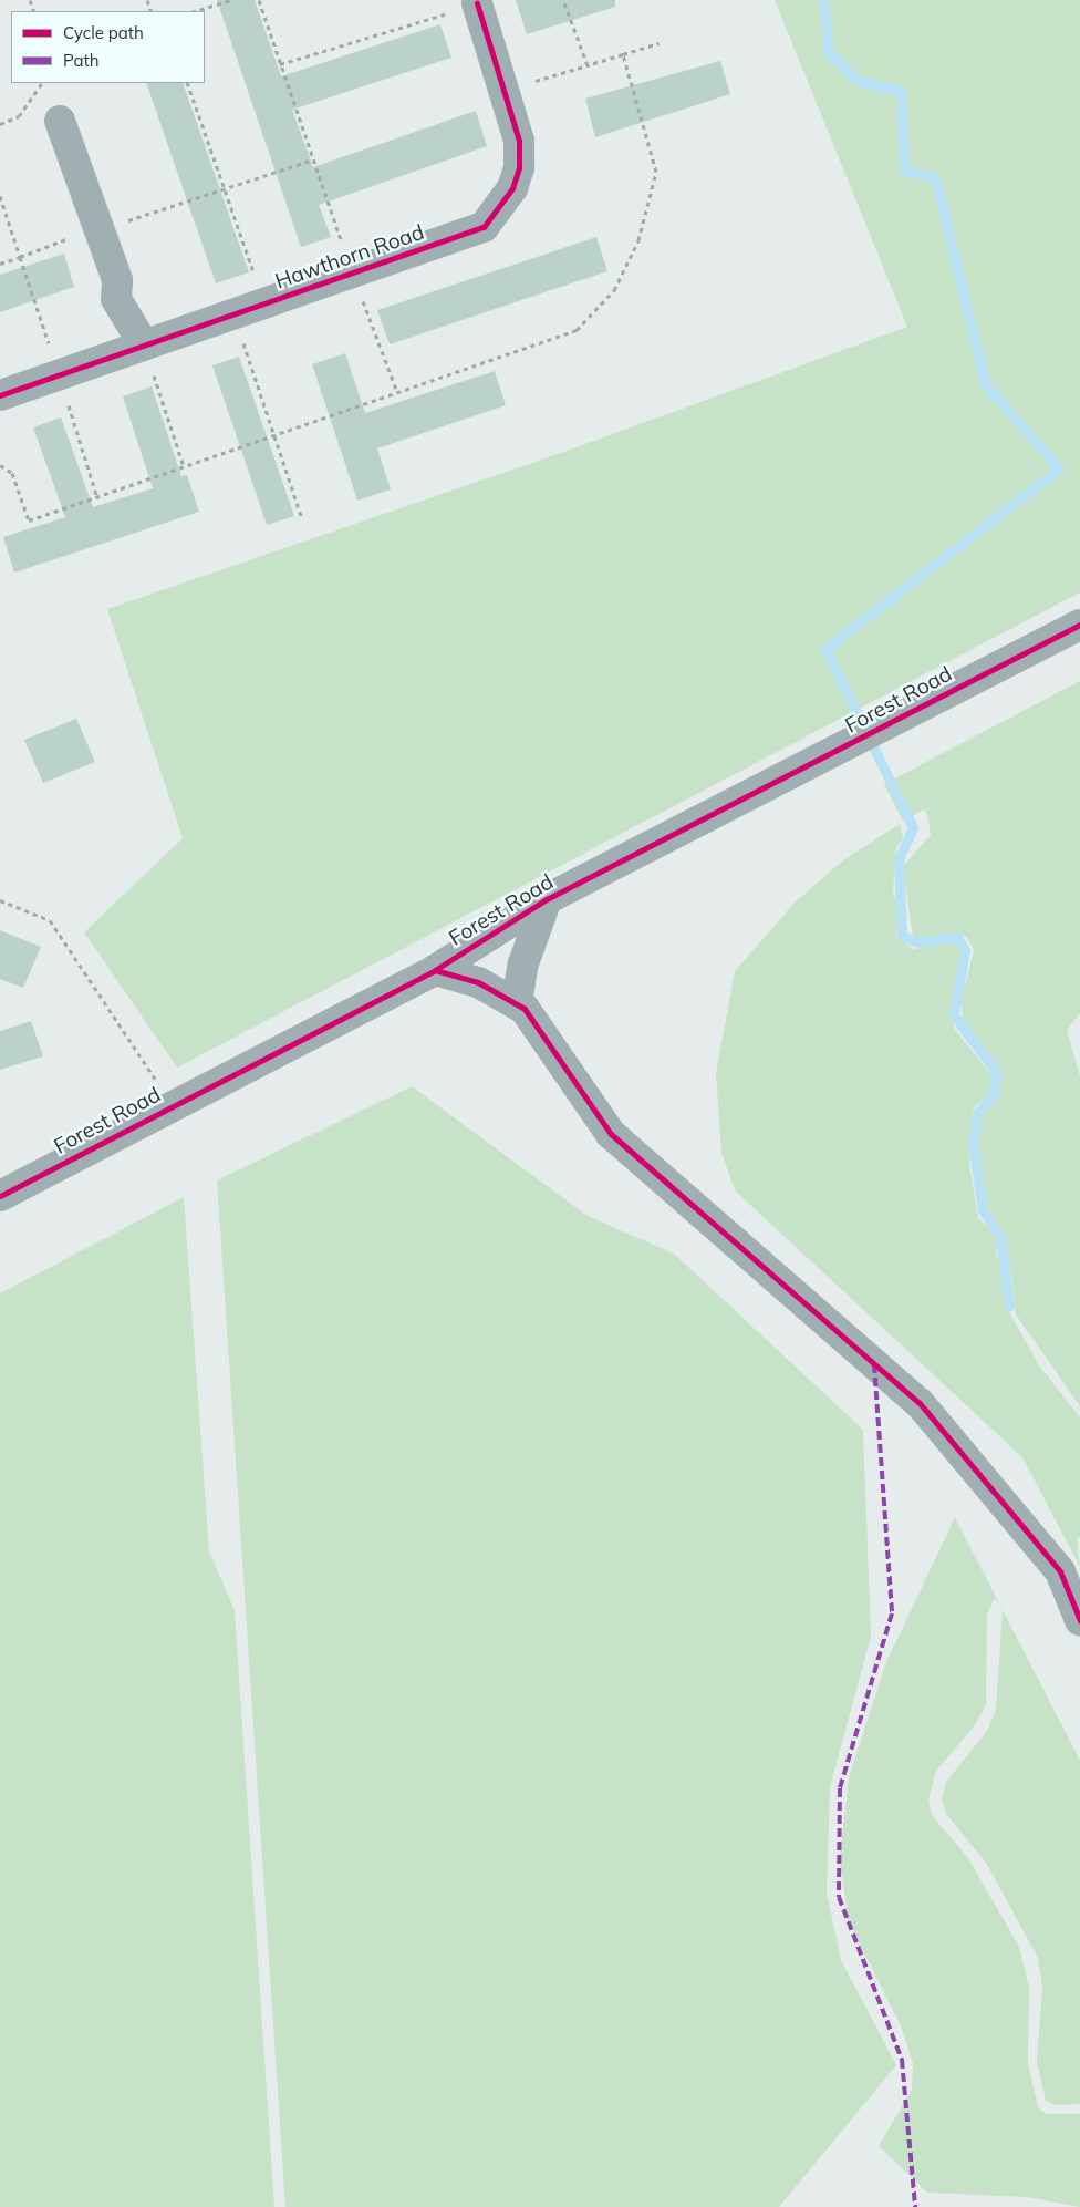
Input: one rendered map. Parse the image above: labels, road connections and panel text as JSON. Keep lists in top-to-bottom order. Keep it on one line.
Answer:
{"streets":{"street":["Hawthorn Road","Forest Road"]},"legend":["Cycle path","Path"]}
